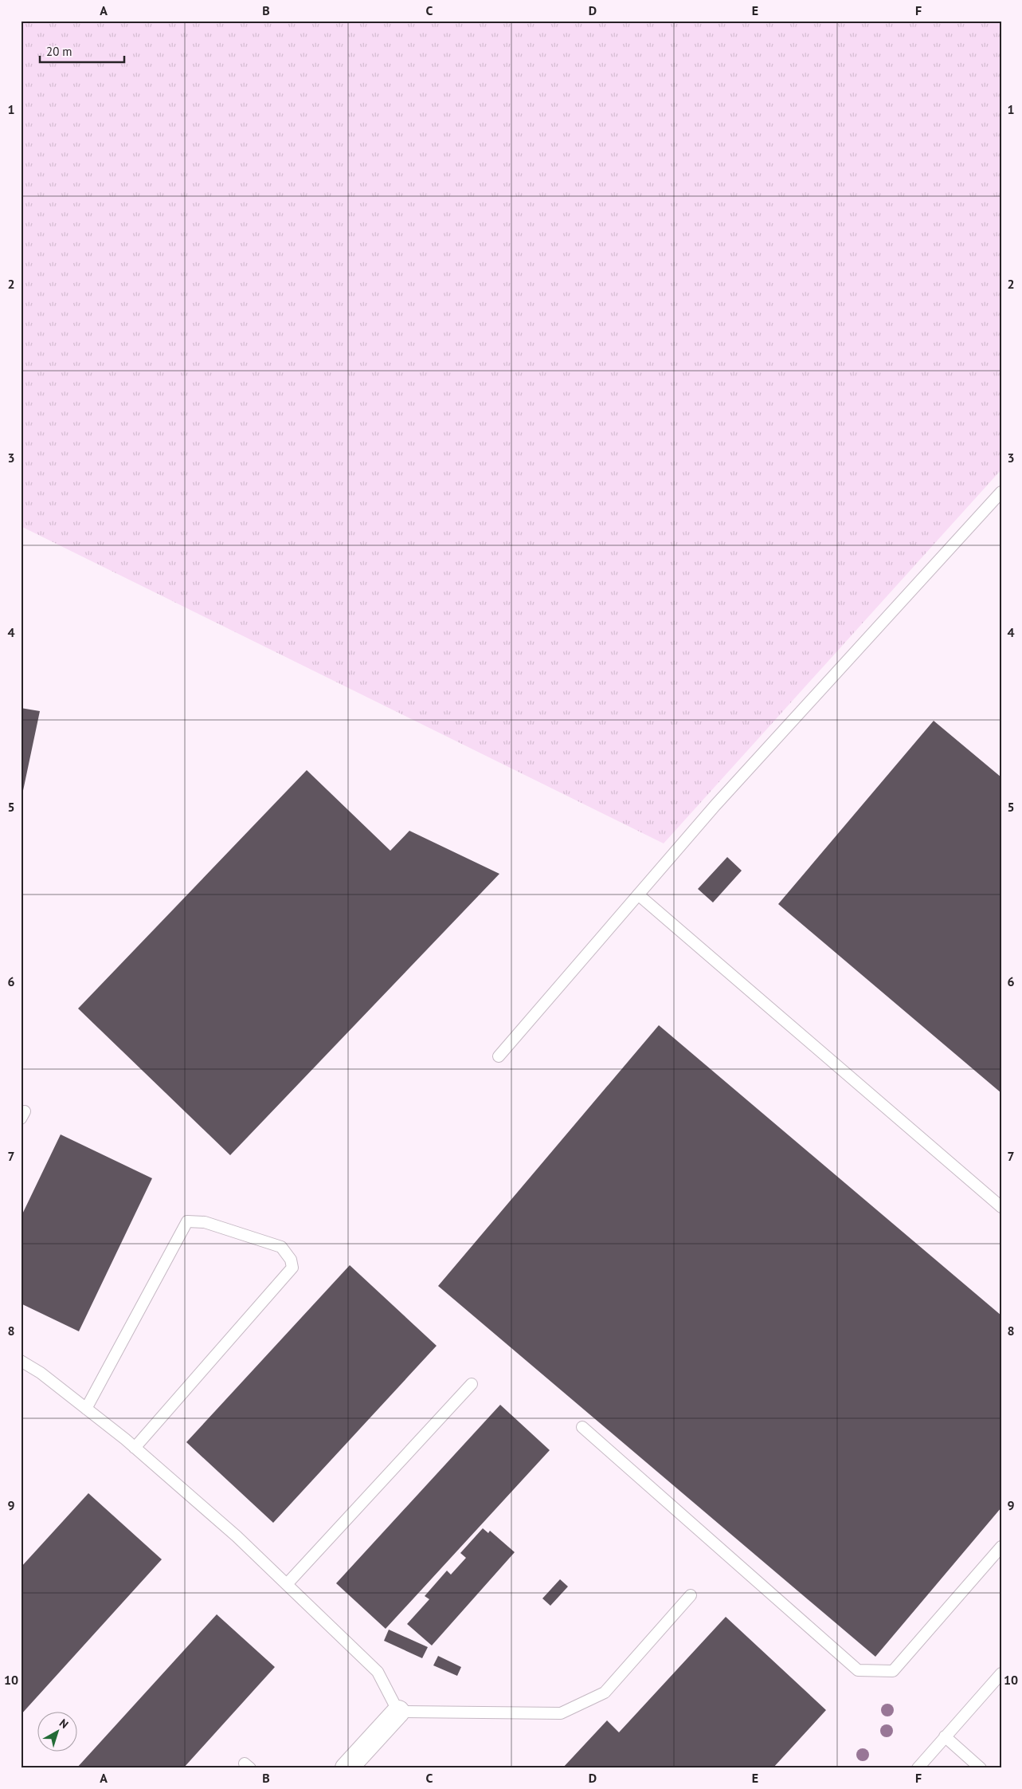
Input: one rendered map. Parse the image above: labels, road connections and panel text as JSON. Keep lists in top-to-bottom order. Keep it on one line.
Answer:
{"scale_bar":"20 m","north":"top right","grid":{"columns":["A","B","C","D","E","F"],"rows":["1","2","3","4","5","6","7","8","9","10"]}}
